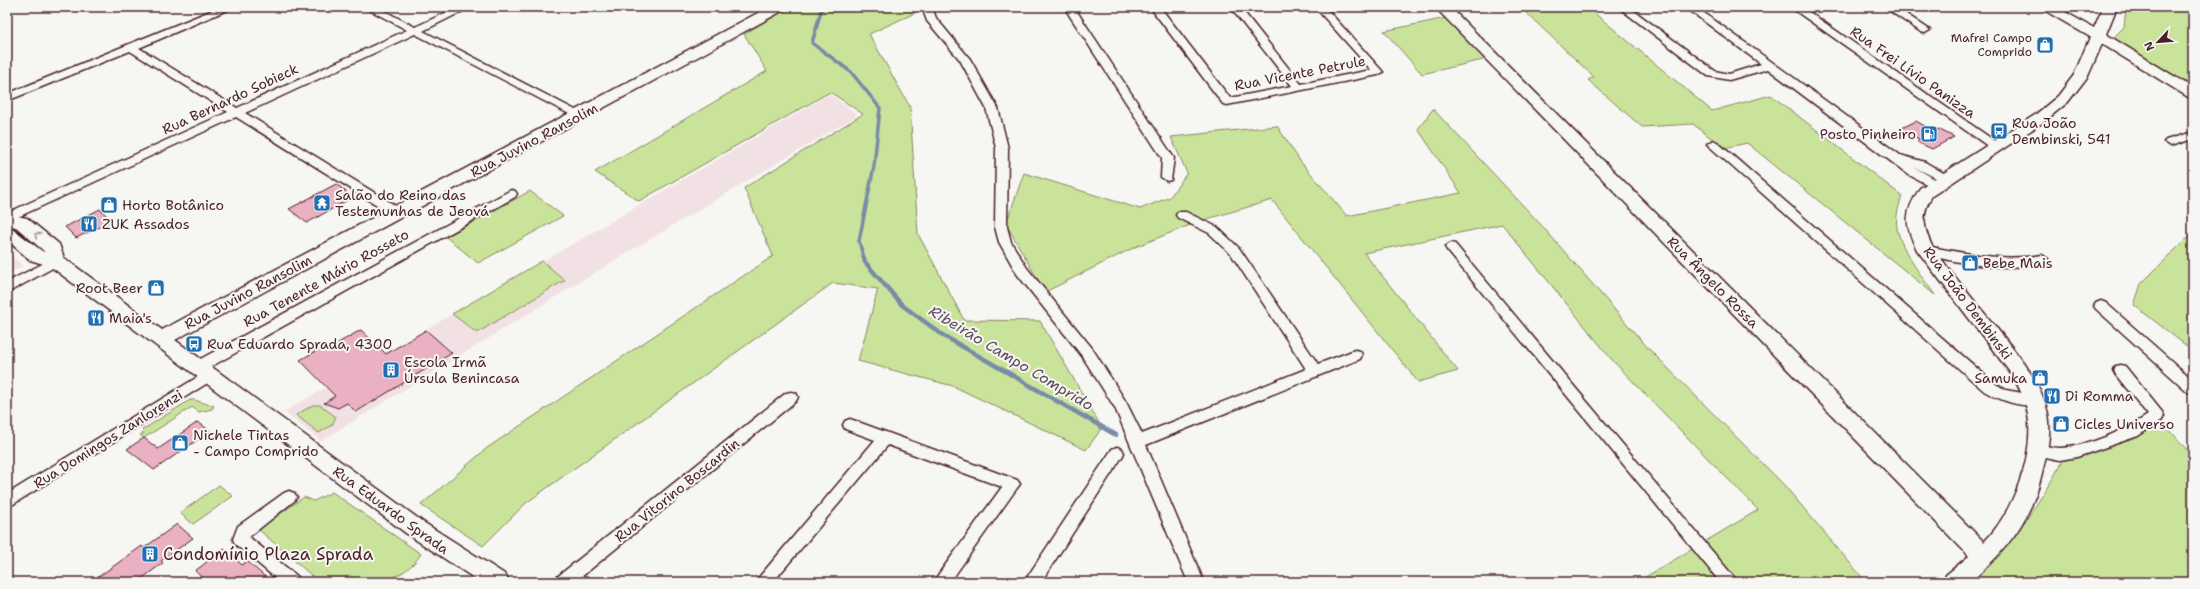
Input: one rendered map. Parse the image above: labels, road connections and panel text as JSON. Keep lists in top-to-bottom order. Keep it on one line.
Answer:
{"streets":{"main road":["Rua Juvino Ransolim","Rua Ângelo Rossa","Rua João Dembinski","Rua Eduardo Sprada"],"street":["Rua Frei Lívio Panizza","Rua Vicente Petrule","Rua Bernardo Sobieck","Rua Tenente Mário Rosseto","Rua Domingos Zanlorenzi","Rua Vitorino Boscardin"]},"crossings":[["Rua Frei Lívio Panizza","Rua João Dembinski"],["Rua Bernardo Sobieck","Rua Eduardo Sprada"],["Rua Juvino Ransolim","Rua Eduardo Sprada"],["Rua Tenente Mário Rosseto","Rua Domingos Zanlorenzi"],["Rua Tenente Mário Rosseto","Rua Eduardo Sprada"],["Rua Ângelo Rossa","Rua João Dembinski"],["Rua Domingos Zanlorenzi","Rua Eduardo Sprada"]],"water":["Ribeirão Campo Comprido"],"places":{"shop":["Mafrei Campo Comprido","Horto Botânico","Bebe Mais","Root Beer","Samuka","Cicles Universo","Nichele Tintas - Campo Comprido"],"bus stop":["Rua João Dembinski, 541","Rua Eduardo Sprada, 4300"],"fuel station":["Posto Pinheiro"],"temple":["Salão do Reino das Testemunhas de Jeová"],"restaurant":["ZUK Assados","Maia's","Di Romma"],"building":["Escola Irmã Úrsula Benincasa","Condomínio Plaza Sprada"]},"north":"bottom left"}
